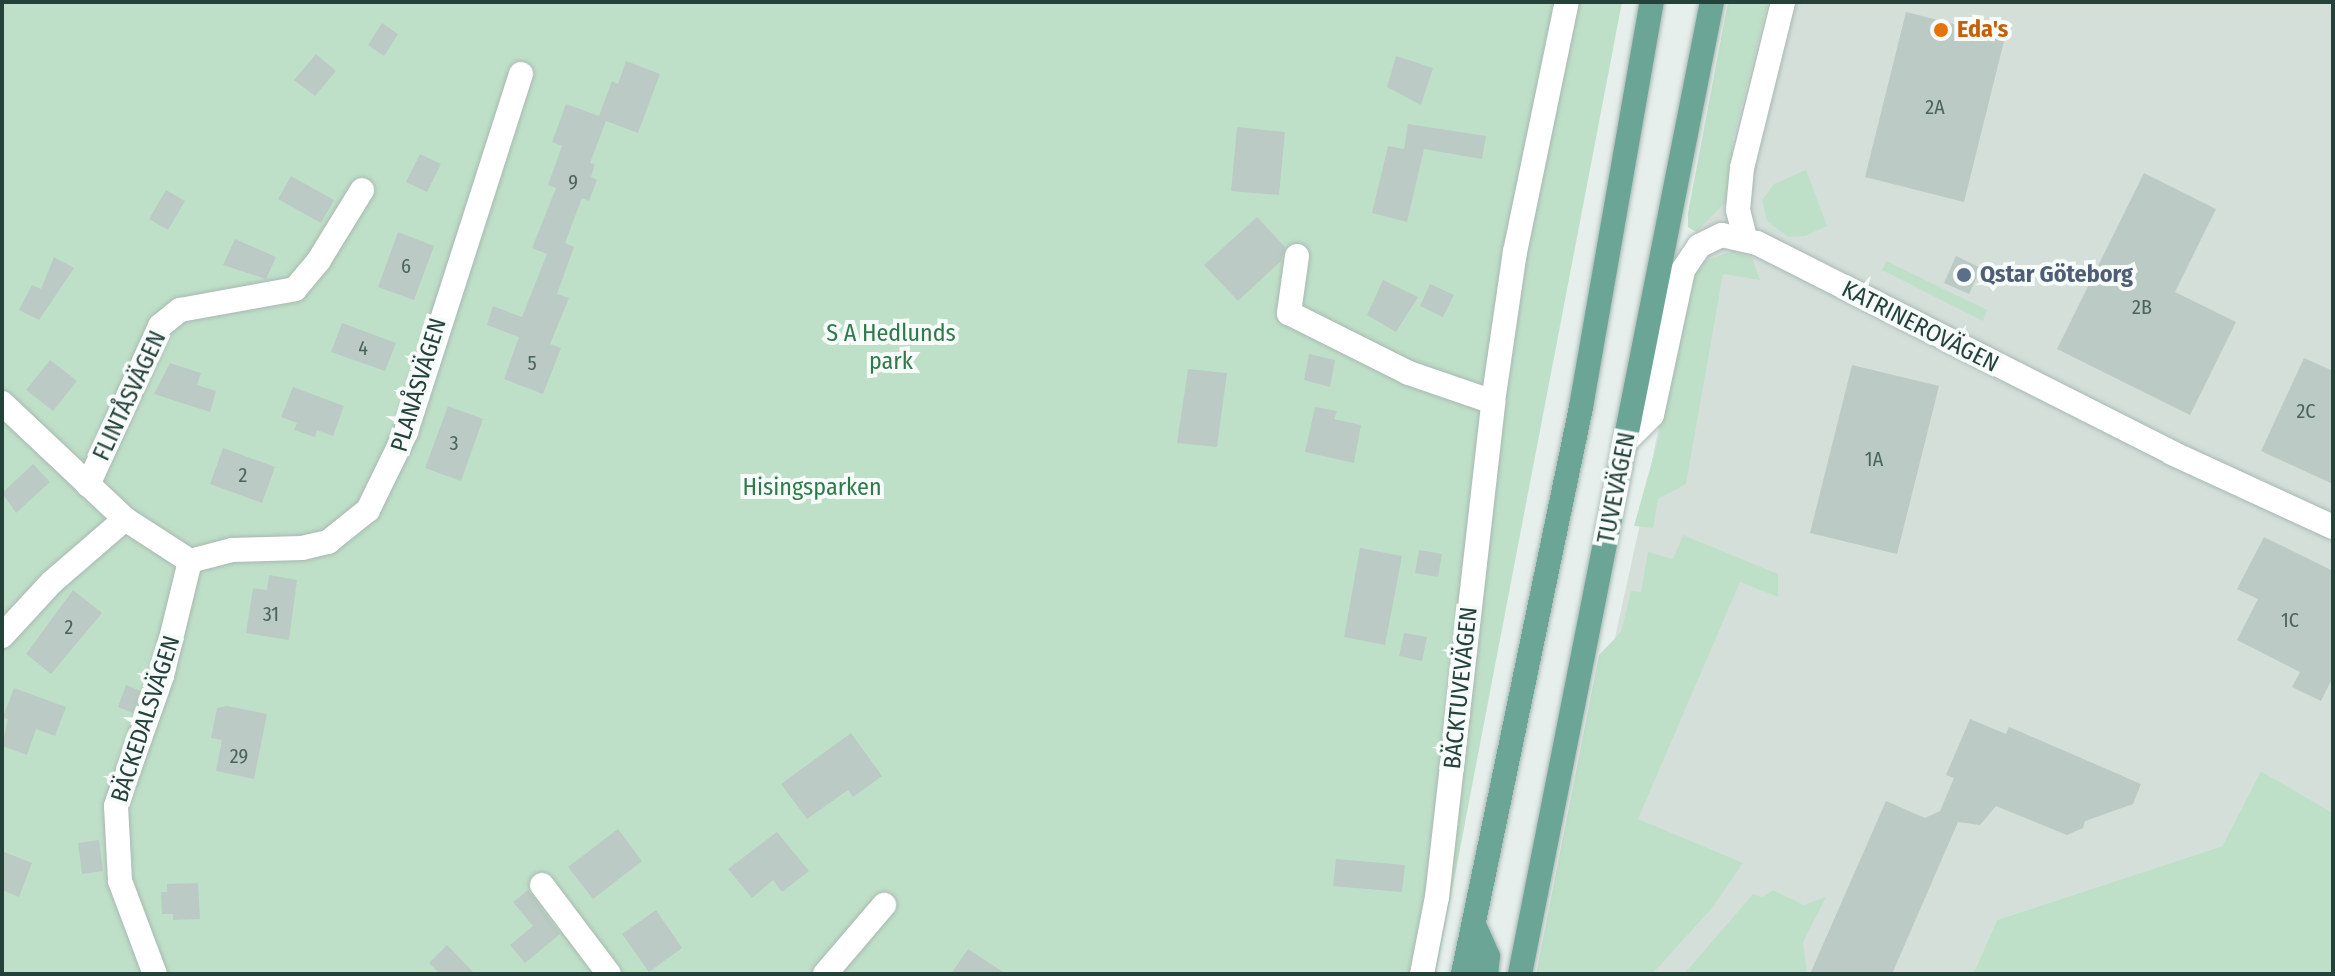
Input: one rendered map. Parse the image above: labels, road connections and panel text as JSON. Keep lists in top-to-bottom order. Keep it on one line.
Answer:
{"streets":{"main road":["TUVEVÄGEN"],"street":["KATRINEROVÄGEN","PLANÅSVÄGEN","FLINTÅSVÄGEN","BÄCKTUVEVÄGEN","BÄCKEDALSVÄGEN"]},"crossings":[["PLANÅSVÄGEN","BÄCKEDALSVÄGEN"]],"parks":["S A Hedlunds park","Hisingsparken"],"places":["Eda's","Qstar Göteborg"],"house_numbers":["2A","9","6","2B","4","5","2C","3","1A","2","31","1C","2","29"]}
